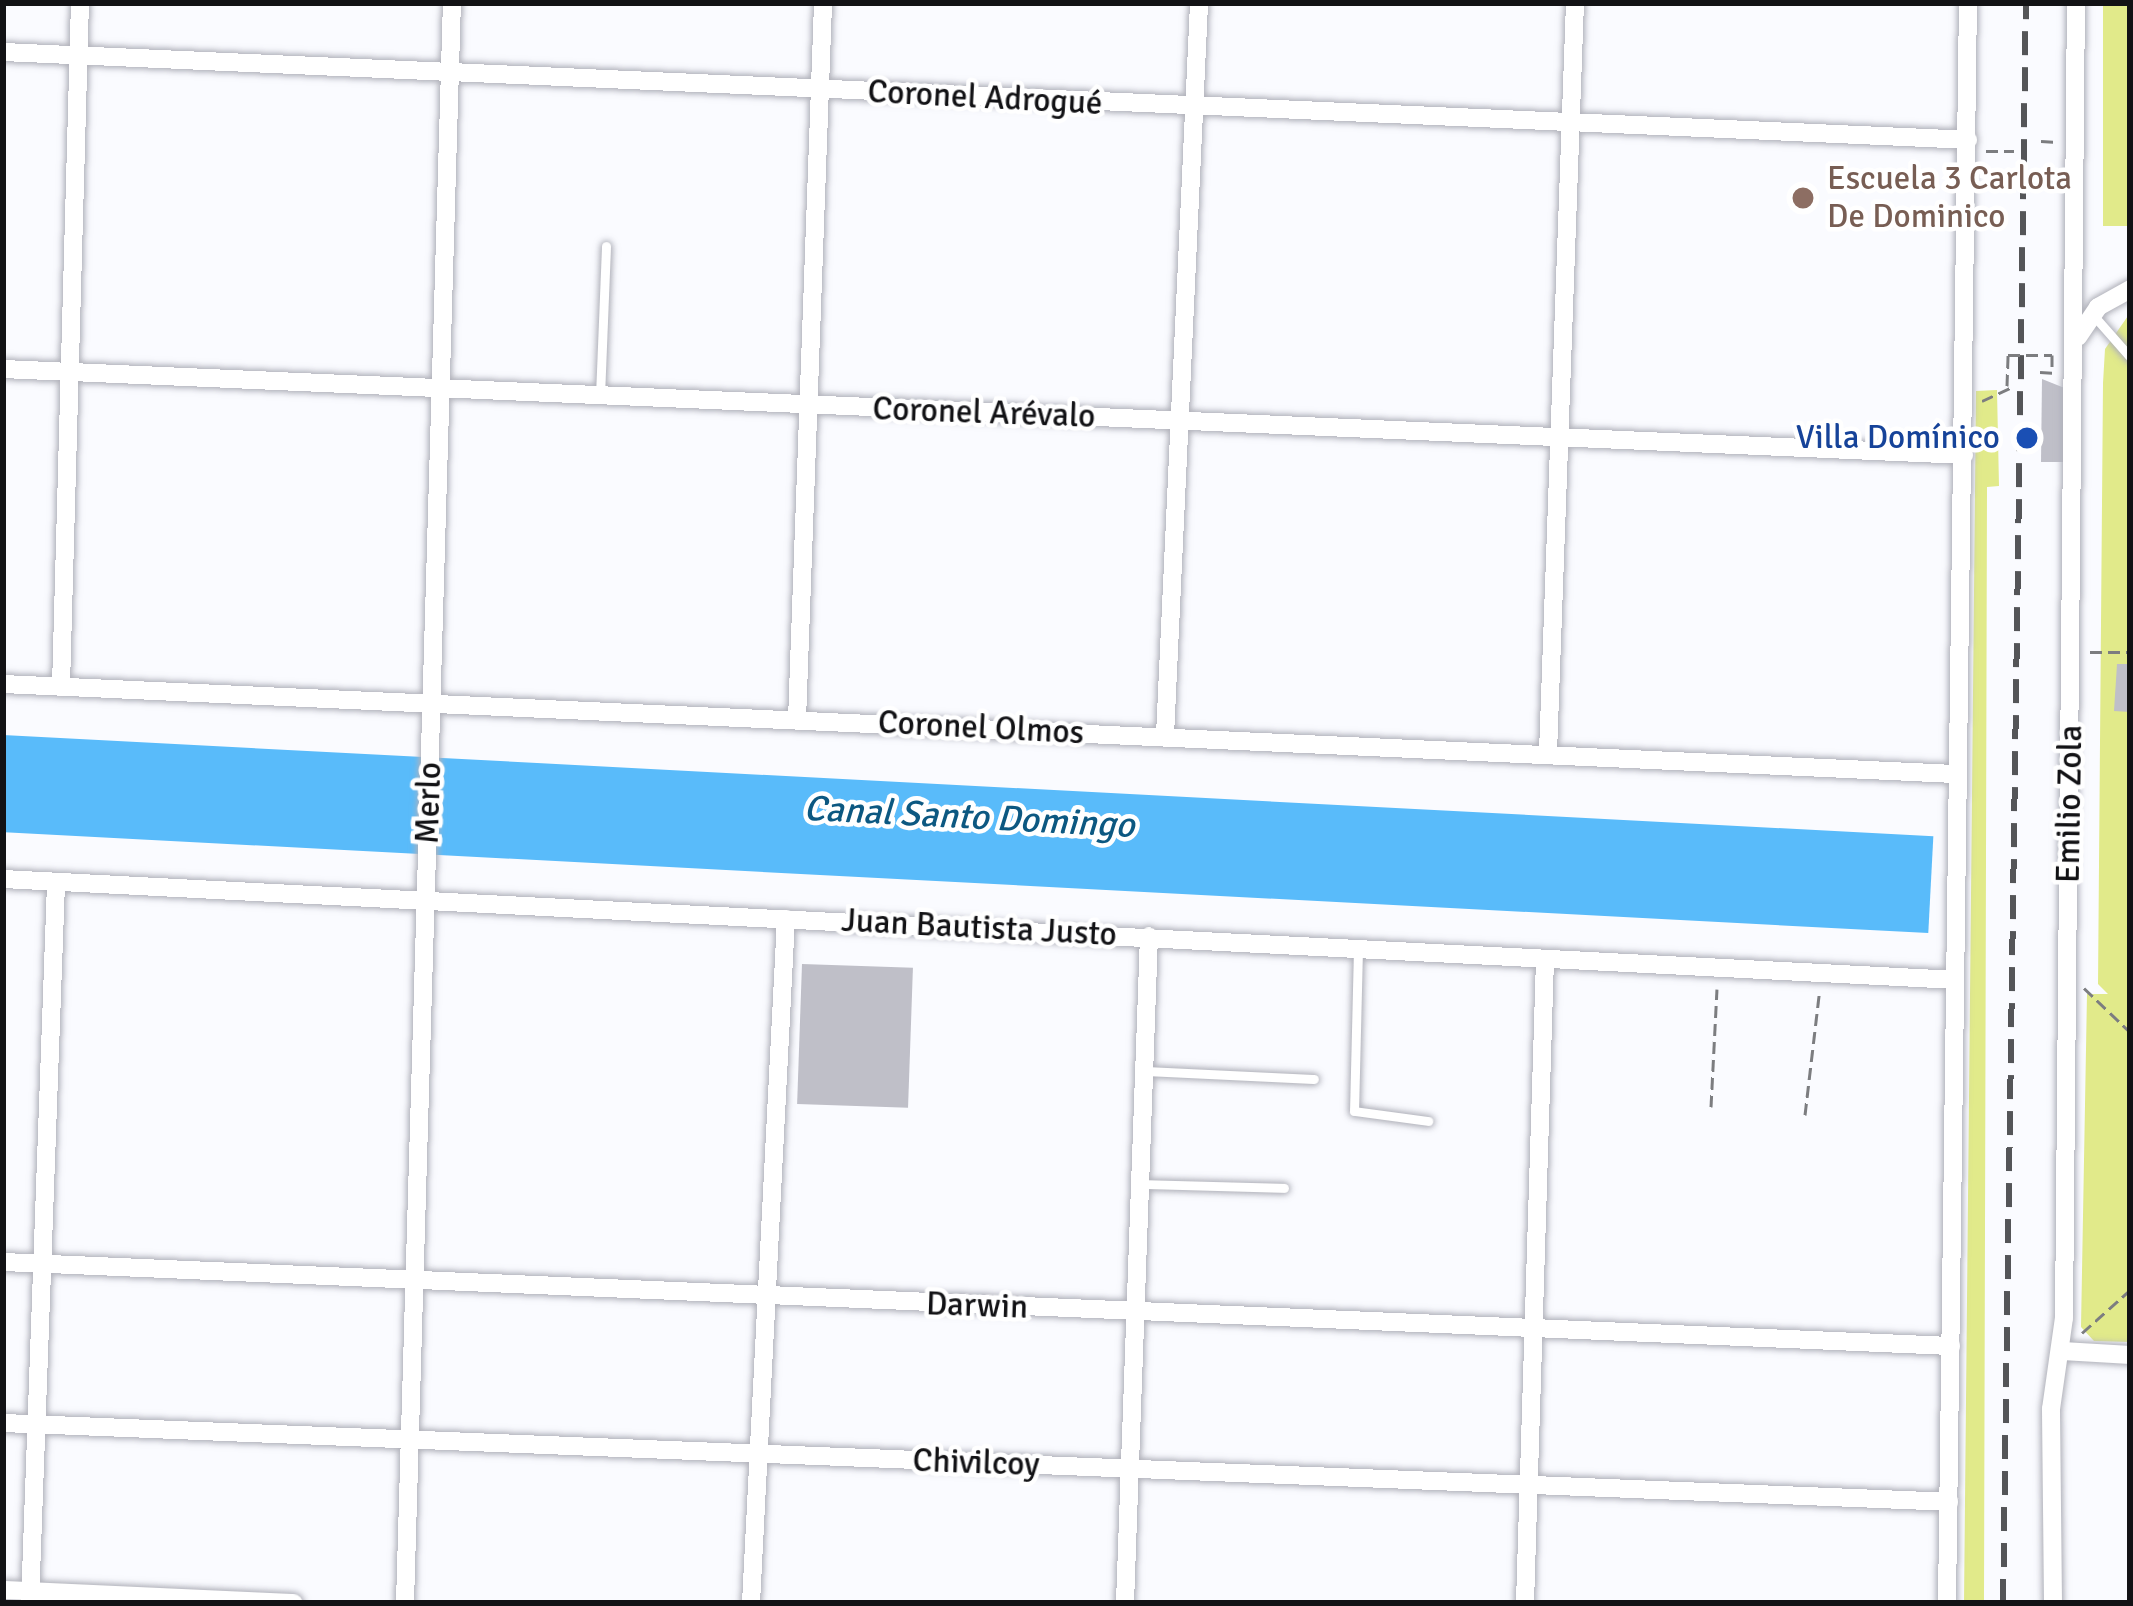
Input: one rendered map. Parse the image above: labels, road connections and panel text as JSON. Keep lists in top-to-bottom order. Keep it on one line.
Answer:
{"streets":{"street":["Coronel Adrogué","Coronel Arévalo","Coronel Olmos","Merlo","Emilio Zola","Juan Bautista Justo","Darwin","Chivilcoy"]},"crossings":[["Coronel Adrogué","Merlo"],["Coronel Arévalo","Merlo"],["Coronel Olmos","Merlo"],["Merlo","Juan Bautista Justo"],["Merlo","Darwin"],["Merlo","Chivilcoy"]],"water":["Canal Santo Domingo"],"places":["Escuela 3 Carlota De Dominico","Villa Domínico"]}
